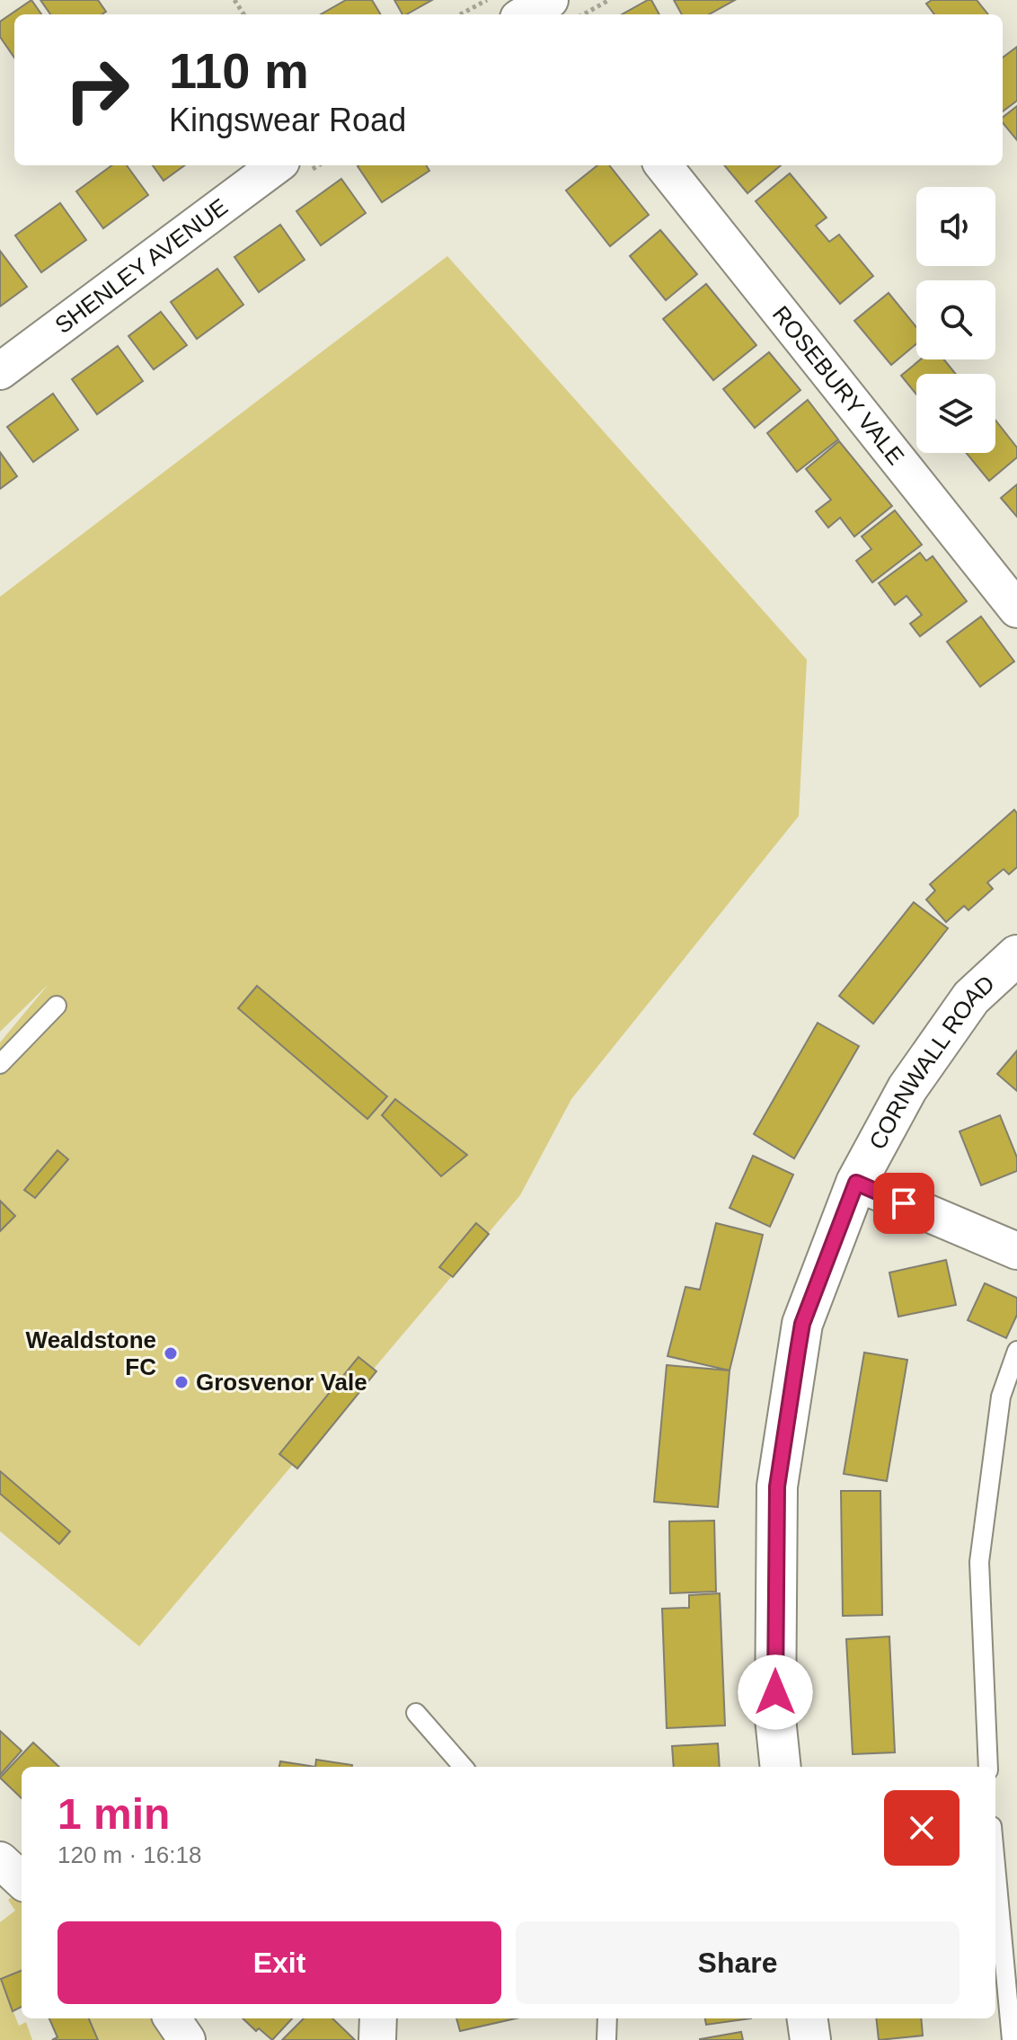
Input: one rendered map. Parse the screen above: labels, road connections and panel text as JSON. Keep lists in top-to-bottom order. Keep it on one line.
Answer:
{"streets":{"street":["SHENLEY AVENUE","ROSEBURY VALE","CORNWALL ROAD"]},"places":["Wealdstone FC","Grosvenor Vale"],"page":{"turn":["110 m","Kingswear Road"],"heading":["1 min","120 m · 16:18"],"buttons":["Exit","Share"]}}
